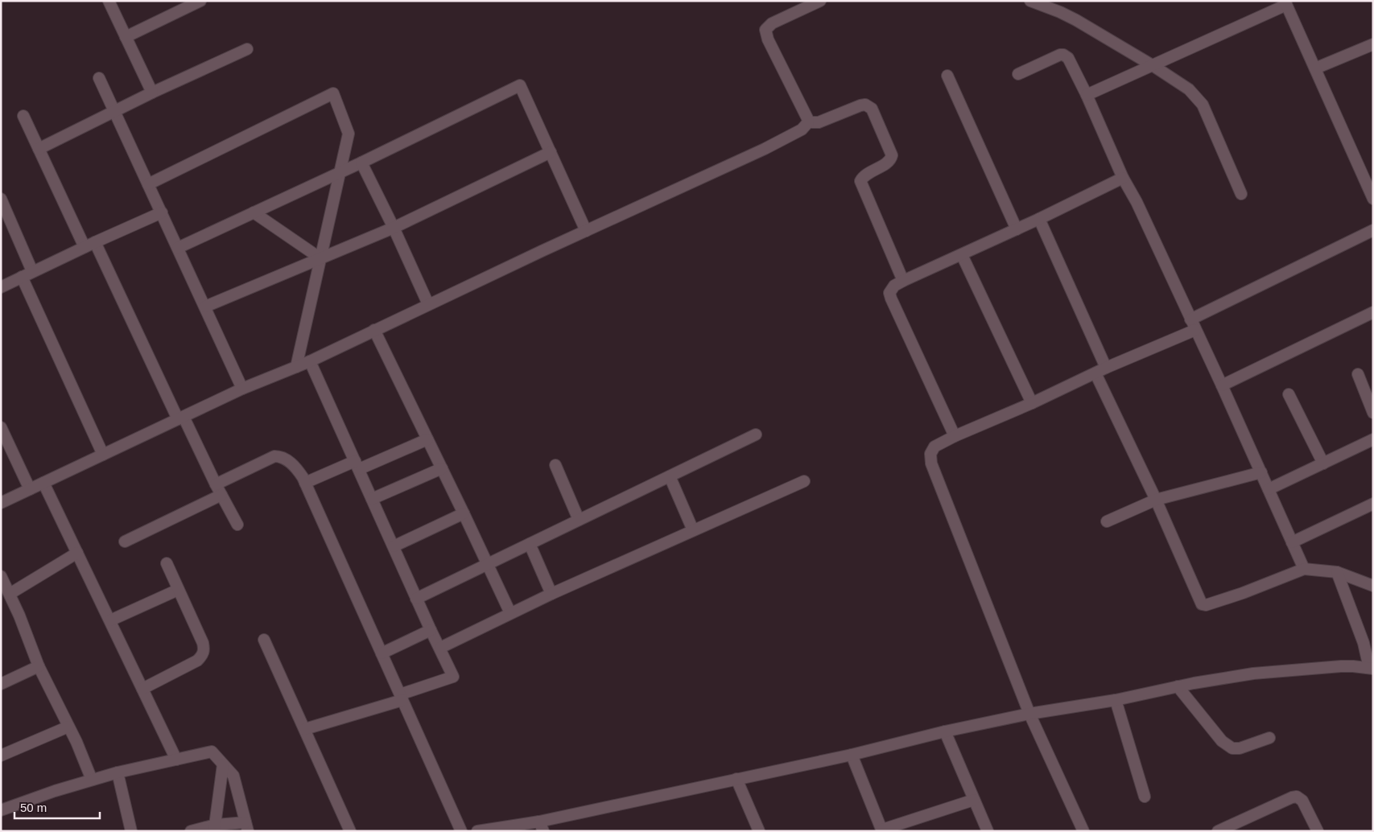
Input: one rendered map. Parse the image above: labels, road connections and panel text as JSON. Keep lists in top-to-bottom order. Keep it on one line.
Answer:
{"scale_bar":"50 m"}
